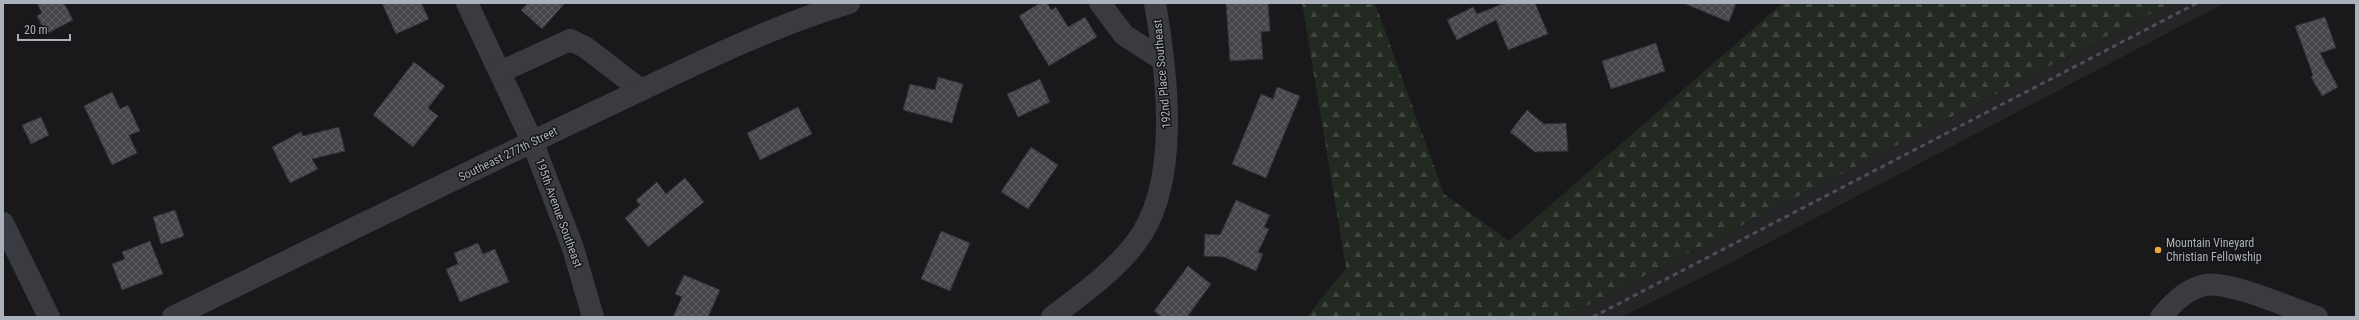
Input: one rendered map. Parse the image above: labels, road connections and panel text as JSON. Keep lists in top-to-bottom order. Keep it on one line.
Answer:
{"streets":{"street":["192nd Place Southeast","Southeast 277th Street","195th Avenue Southeast"]},"crossings":[["Southeast 277th Street","195th Avenue Southeast"]],"places":["Mountain Vineyard Christian Fellowship"],"scale_bar":"20 m"}
